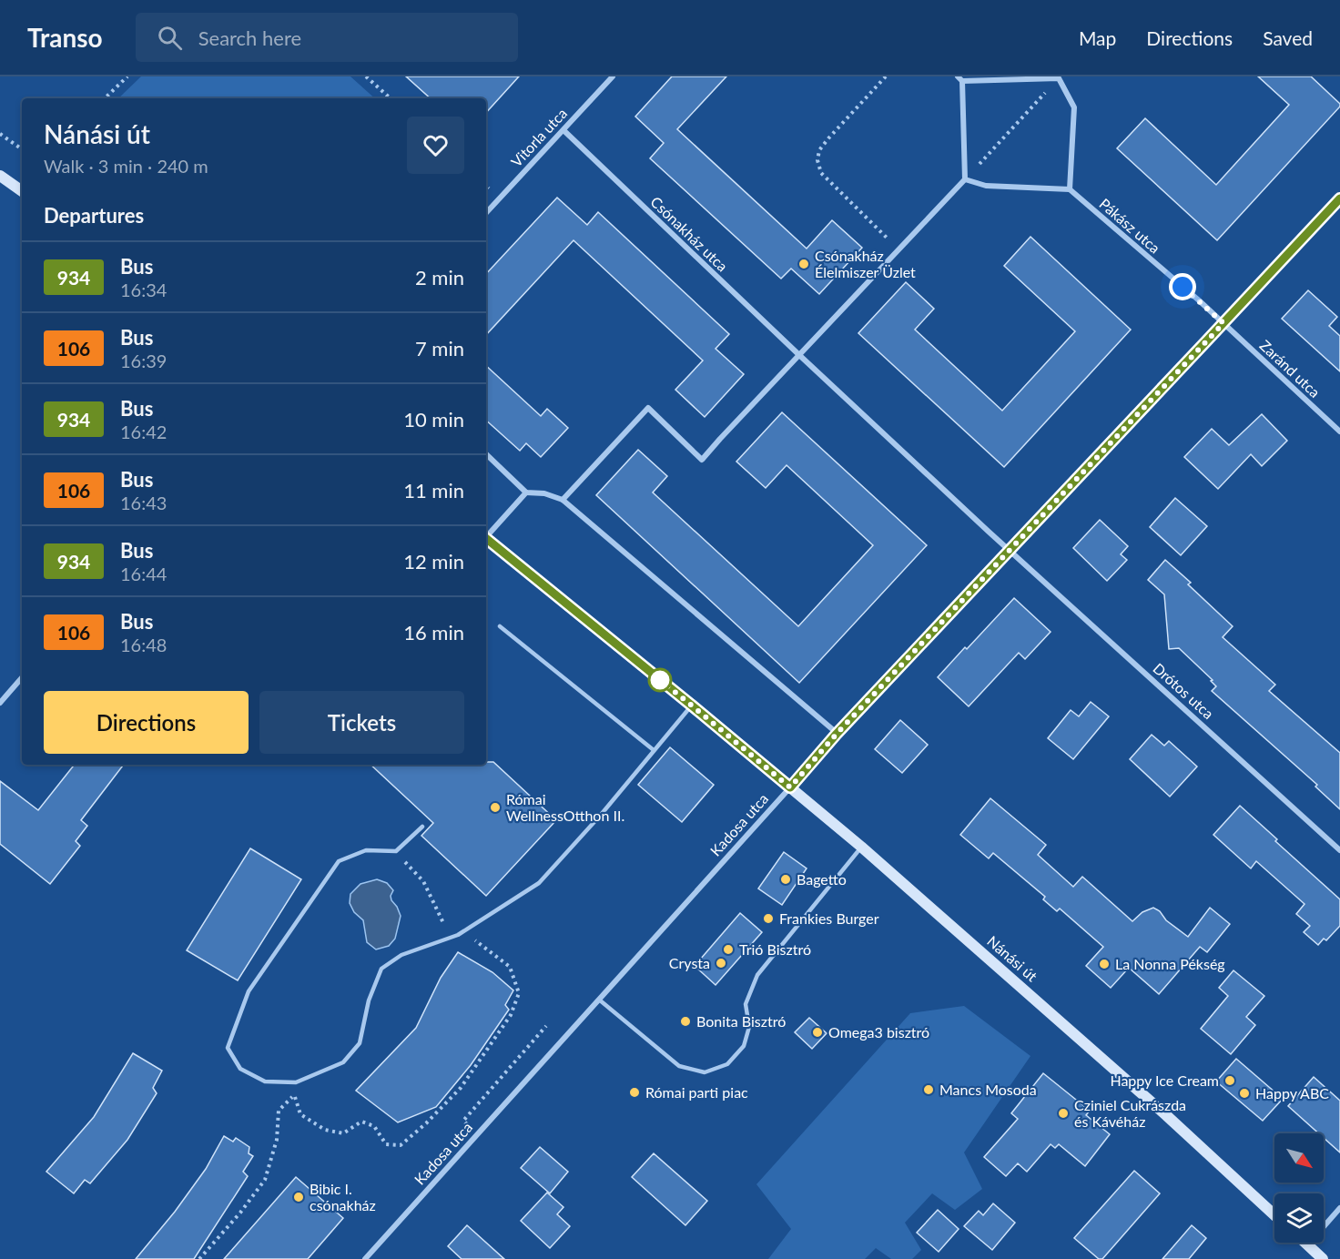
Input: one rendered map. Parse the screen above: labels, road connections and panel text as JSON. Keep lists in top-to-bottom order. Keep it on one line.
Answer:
{"streets":{"street":["Vitorla utca","Pákász utca","Csónakház utca","Zaránd utca","Drótos utca","Kadosa utca","Nánási út"]},"crossings":[["Vitorla utca","Csónakház utca"],["Pákász utca","Zaránd utca"],["Pákász utca","Kadosa utca"],["Csónakház utca","Drótos utca"],["Csónakház utca","Kadosa utca"],["Zaránd utca","Kadosa utca"],["Drótos utca","Kadosa utca"],["Kadosa utca","Nánási út"]],"places":["Csónakház Élelmiszer Üzlet","Római WellnessOtthon II.","Bagetto","Frankies Burger","Trió Bisztró","Crysta","La Nonna Pékség","Bonita Bisztró","Omega3 bisztró","Happy Ice Cream","Mancs Mosoda","Római parti piac","Happy ABC","Cziniel Cukrászda és Kávéház","Bibic I. csónakház"],"lines":["bus line 934"],"north":"bottom right","page":{"header":"Transo","search":"Search here","nav":["Map","Directions","Saved"],"heading":[["Nánási út","Walk · 3 min · 240 m"],"Departures"],"list":[{"mark":"934","name":"Bus","note":"16:34","value":"2 min"},{"mark":"106","name":"Bus","note":"16:39","value":"7 min"},{"mark":"934","name":"Bus","note":"16:42","value":"10 min"},{"mark":"106","name":"Bus","note":"16:43","value":"11 min"},{"mark":"934","name":"Bus","note":"16:44","value":"12 min"},{"mark":"106","name":"Bus","note":"16:48","value":"16 min"}],"buttons":["Directions","Tickets"]}}
